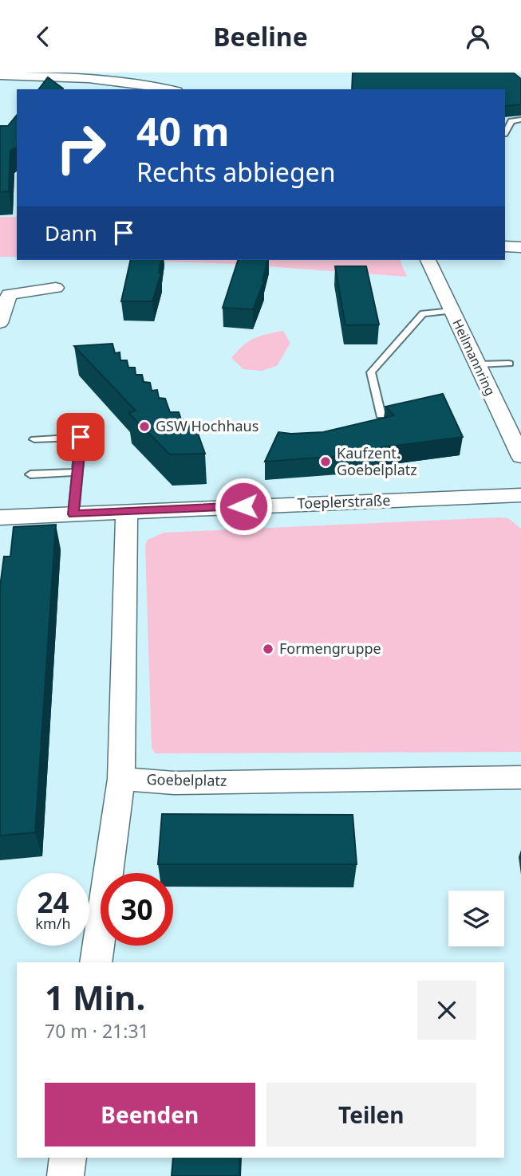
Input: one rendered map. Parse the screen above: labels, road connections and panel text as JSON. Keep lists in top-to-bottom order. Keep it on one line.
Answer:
{"streets":{"street":["Heilmannring","Toeplerstraße","Goebelplatz"]},"places":["GSW Hochhaus","Kaufzent. Goebelplatz","Formengruppe"],"page":{"header":"Beeline","turn":["40 m","Rechts abbiegen"],"then":"Dann","speed":"24 km/h","limit":"30","heading":["1 Min.","70 m · 21:31"],"buttons":["Beenden","Teilen"]}}
